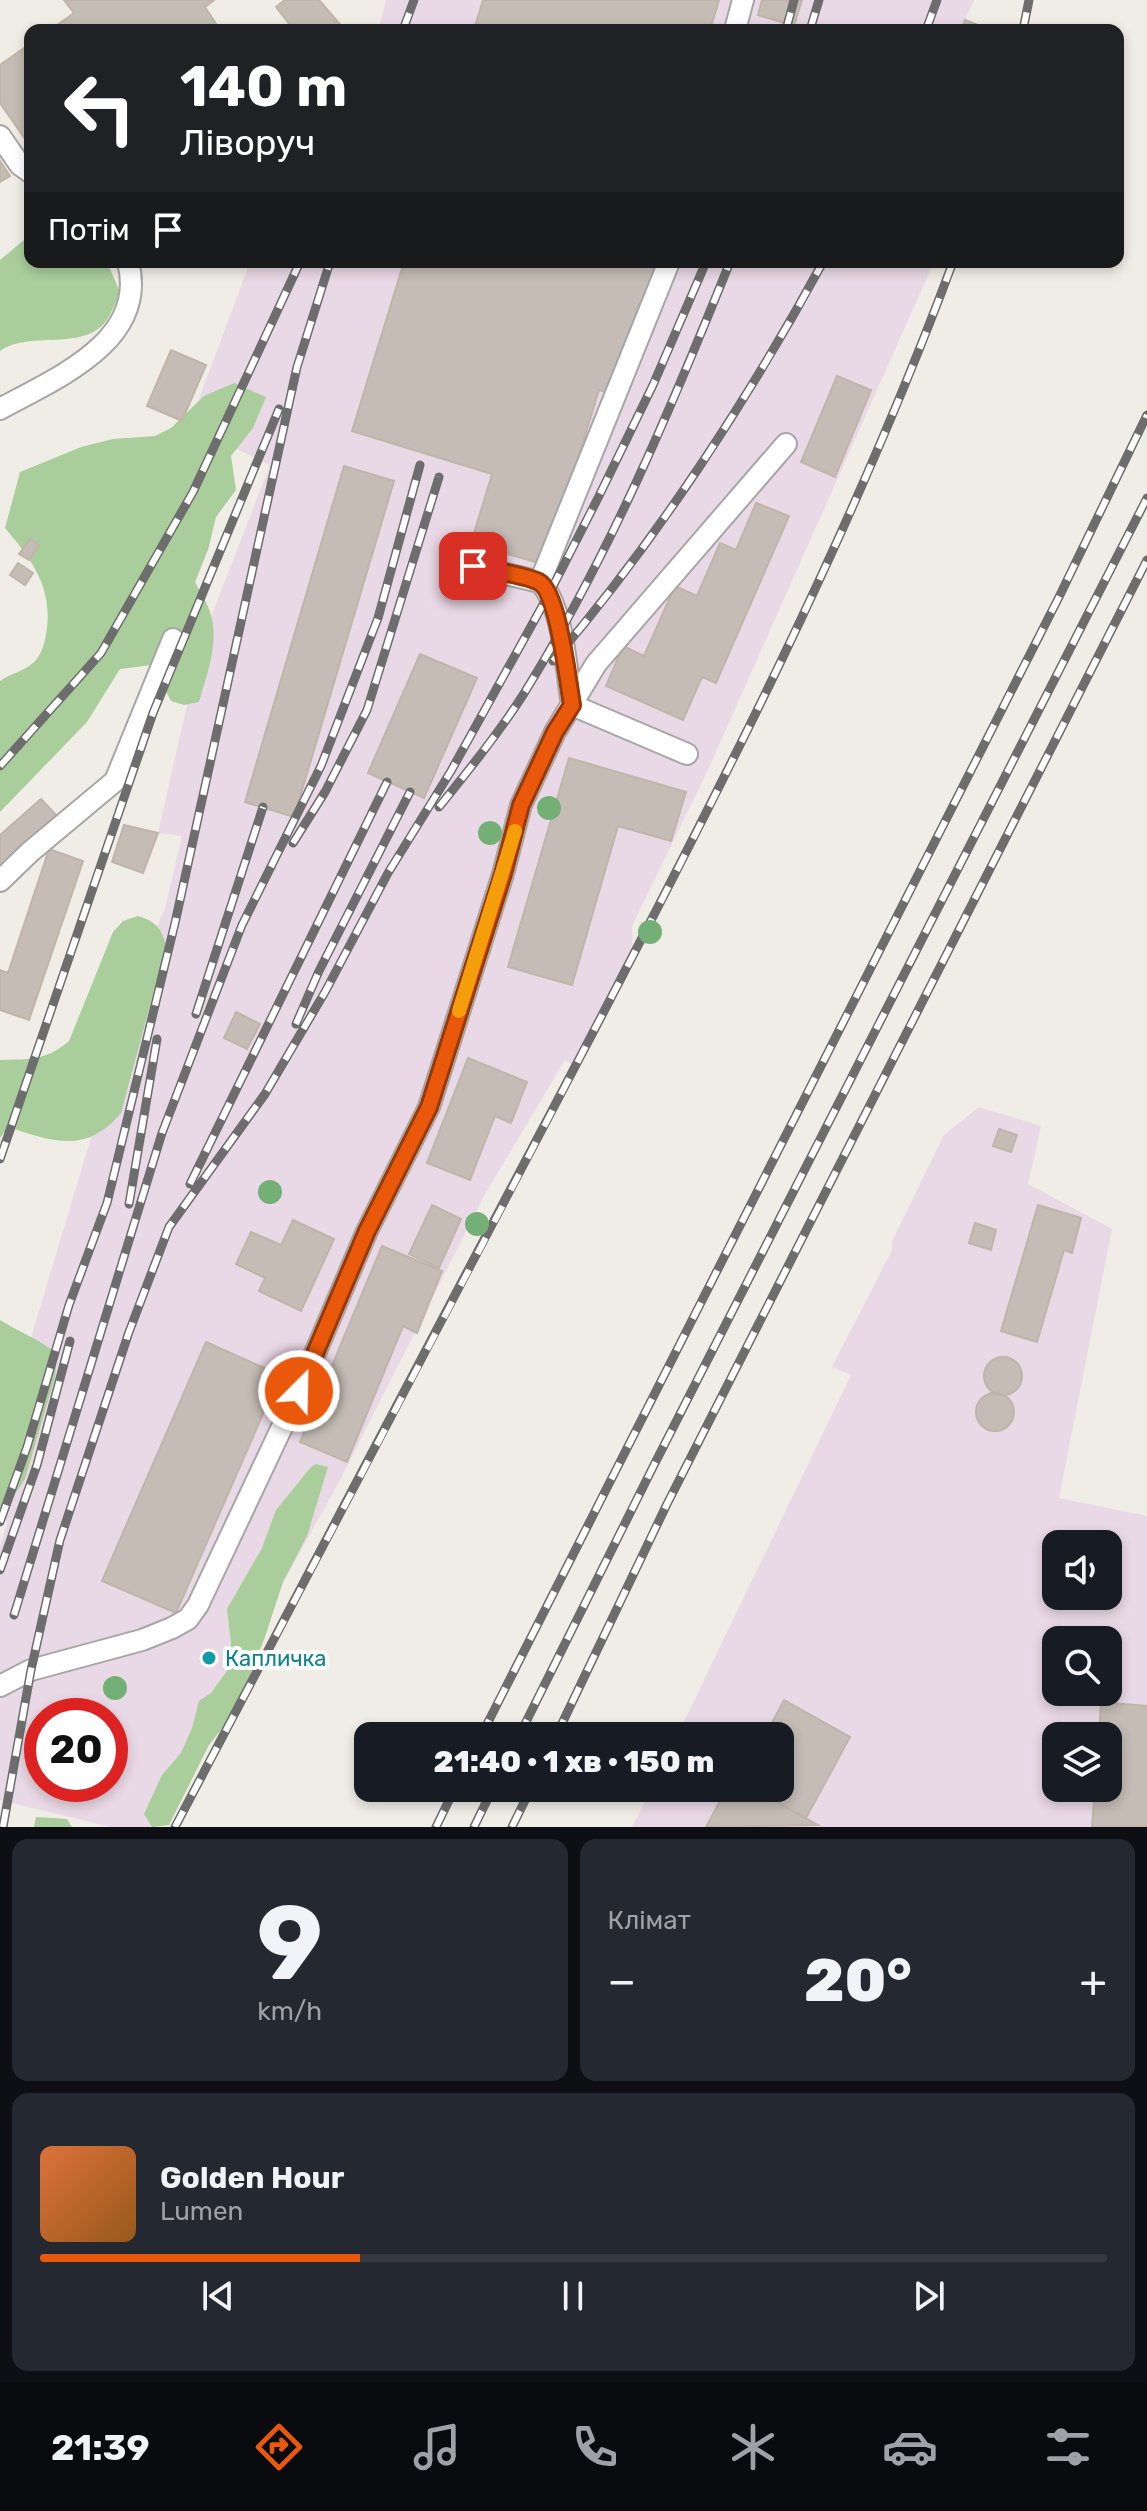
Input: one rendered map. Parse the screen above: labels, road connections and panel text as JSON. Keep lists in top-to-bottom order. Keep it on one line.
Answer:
{"places":["Капличка"],"page":{"turn":["140 m","Ліворуч"],"then":"Потім","limit":"20","trip":"21:40 · 1 хв · 150 m","tile":[["9","km/h"],"Клімат"],"heat":["−","20°","+"],"song":["Golden Hour","Lumen"],"tabs":"21:39"}}
